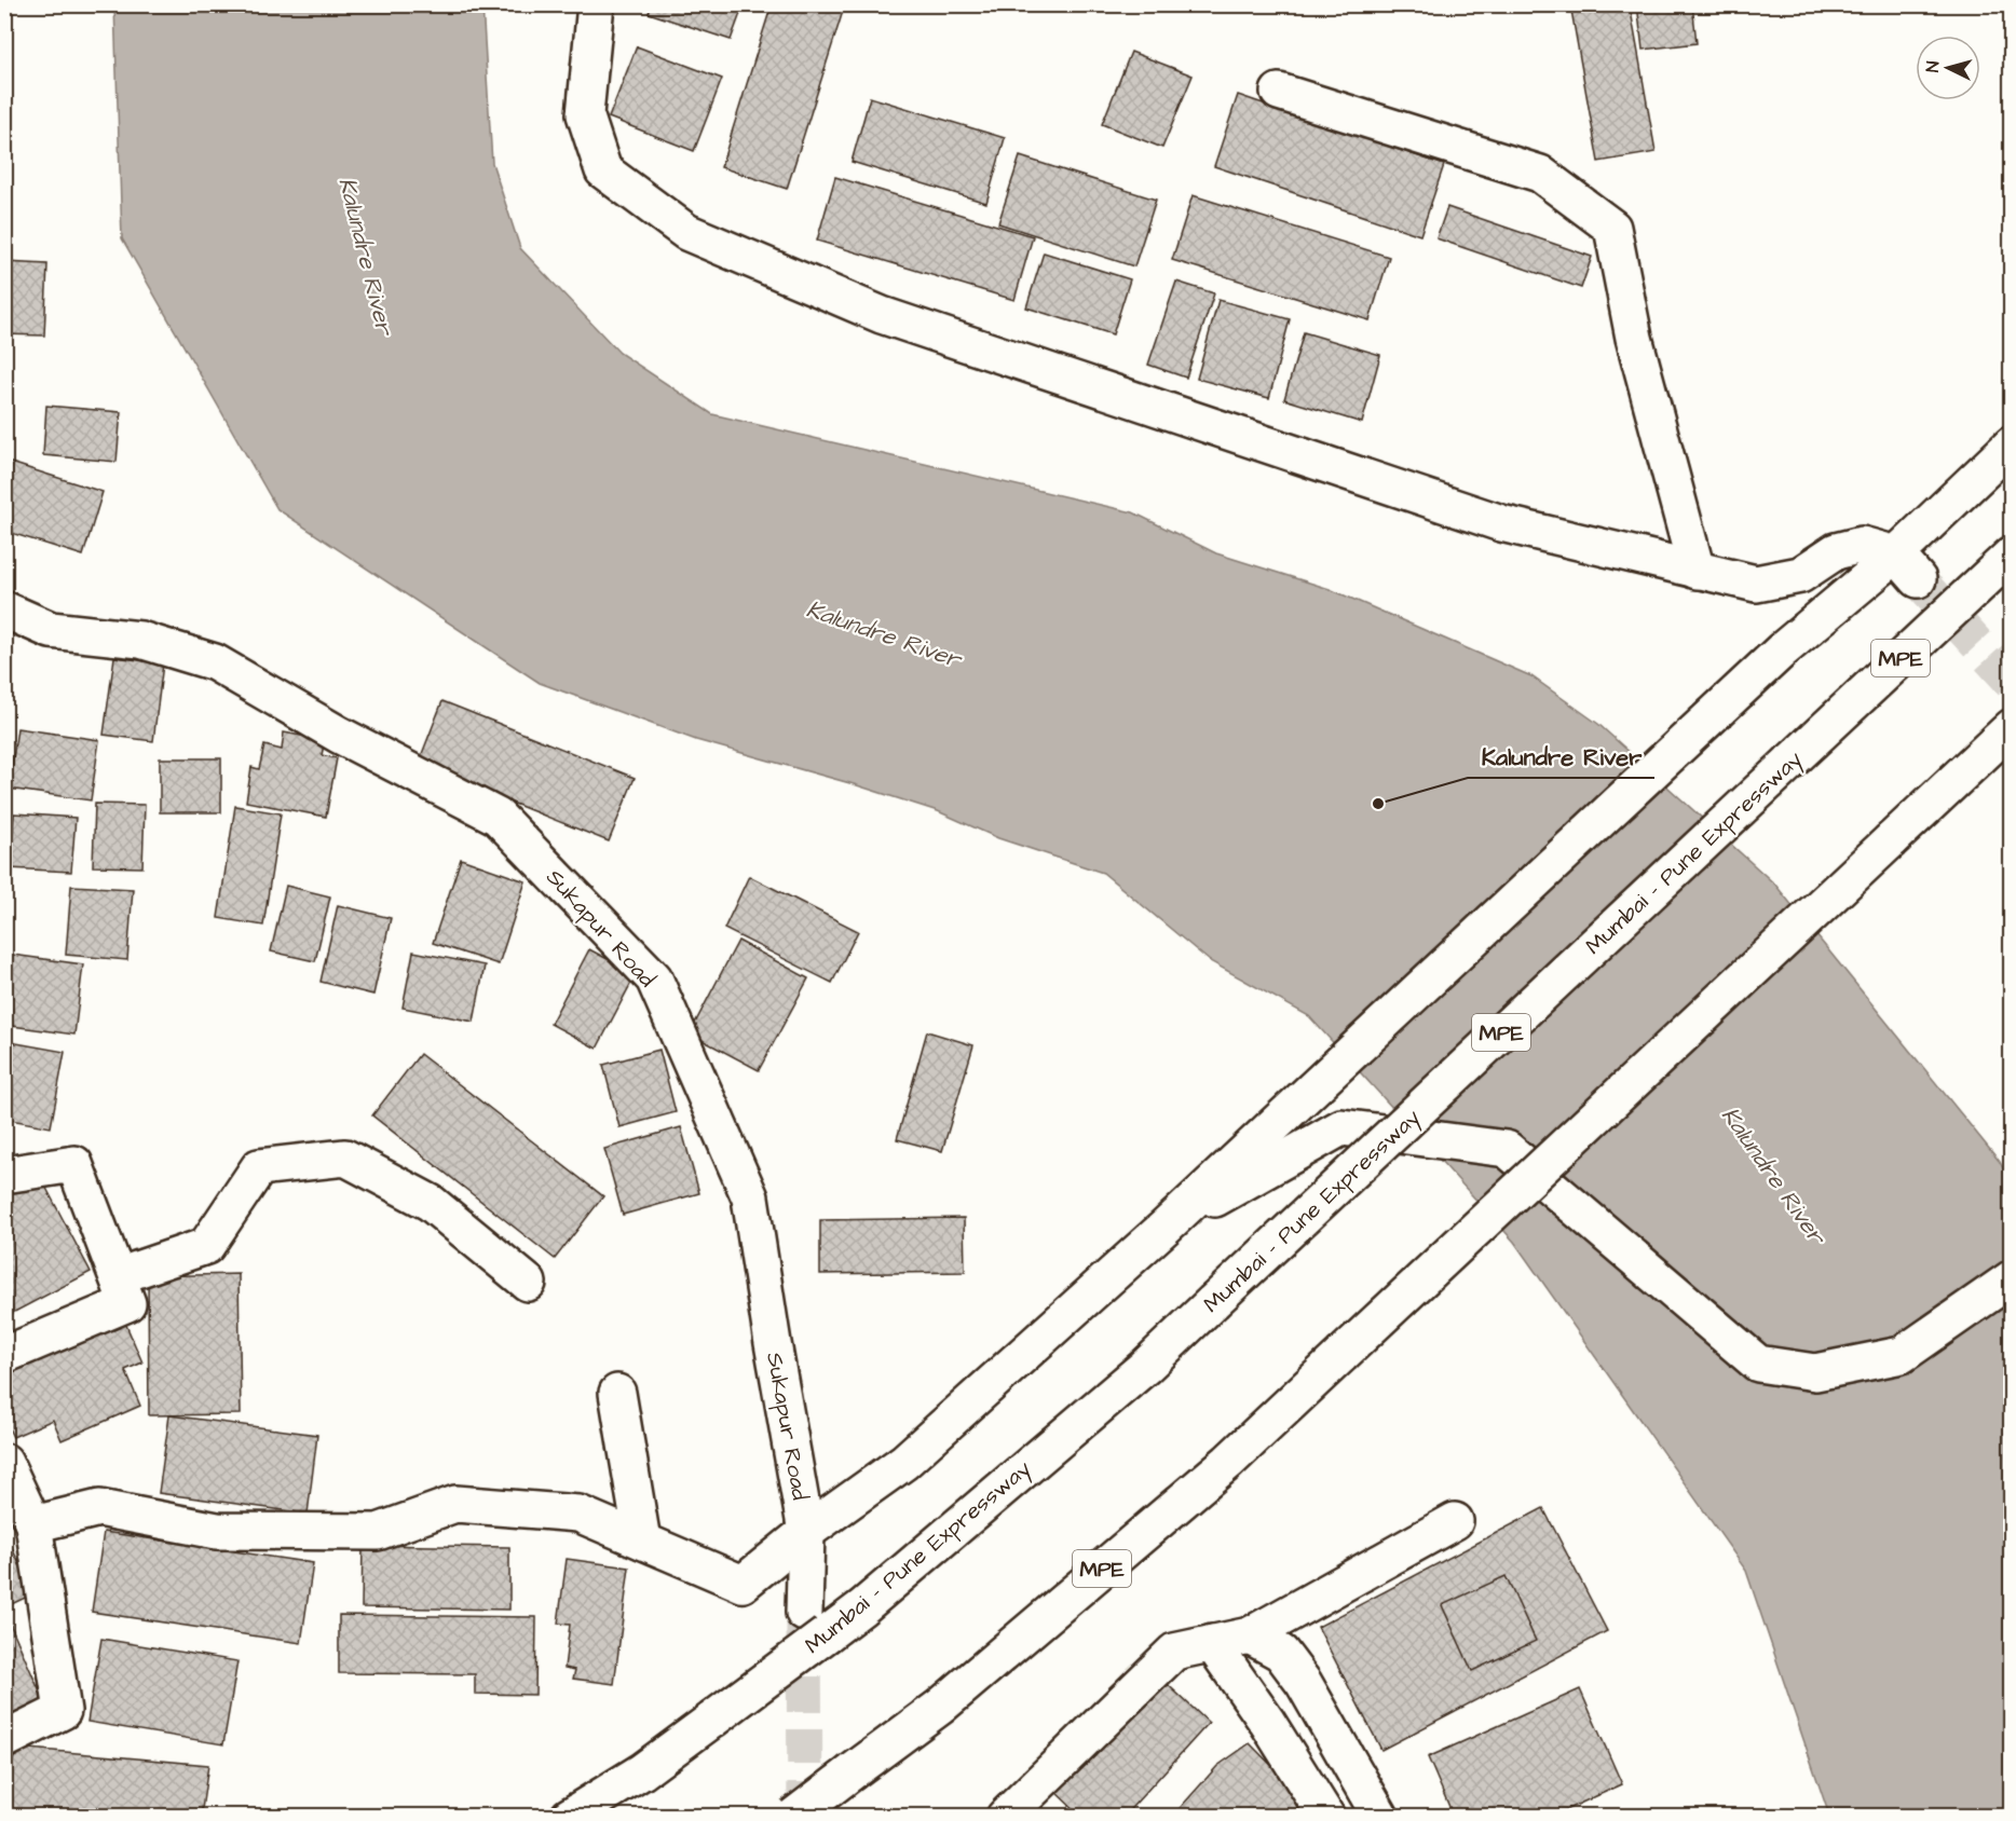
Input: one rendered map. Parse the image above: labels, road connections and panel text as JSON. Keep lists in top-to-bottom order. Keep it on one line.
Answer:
{"streets":{"main road":["MPE","Mumbai - Pune Expressway","Sukapur Road"]},"crossings":[["Mumbai - Pune Expressway","Sukapur Road"]],"water":["Kalundre River"],"places":["Kalundre River"],"north":"left"}
